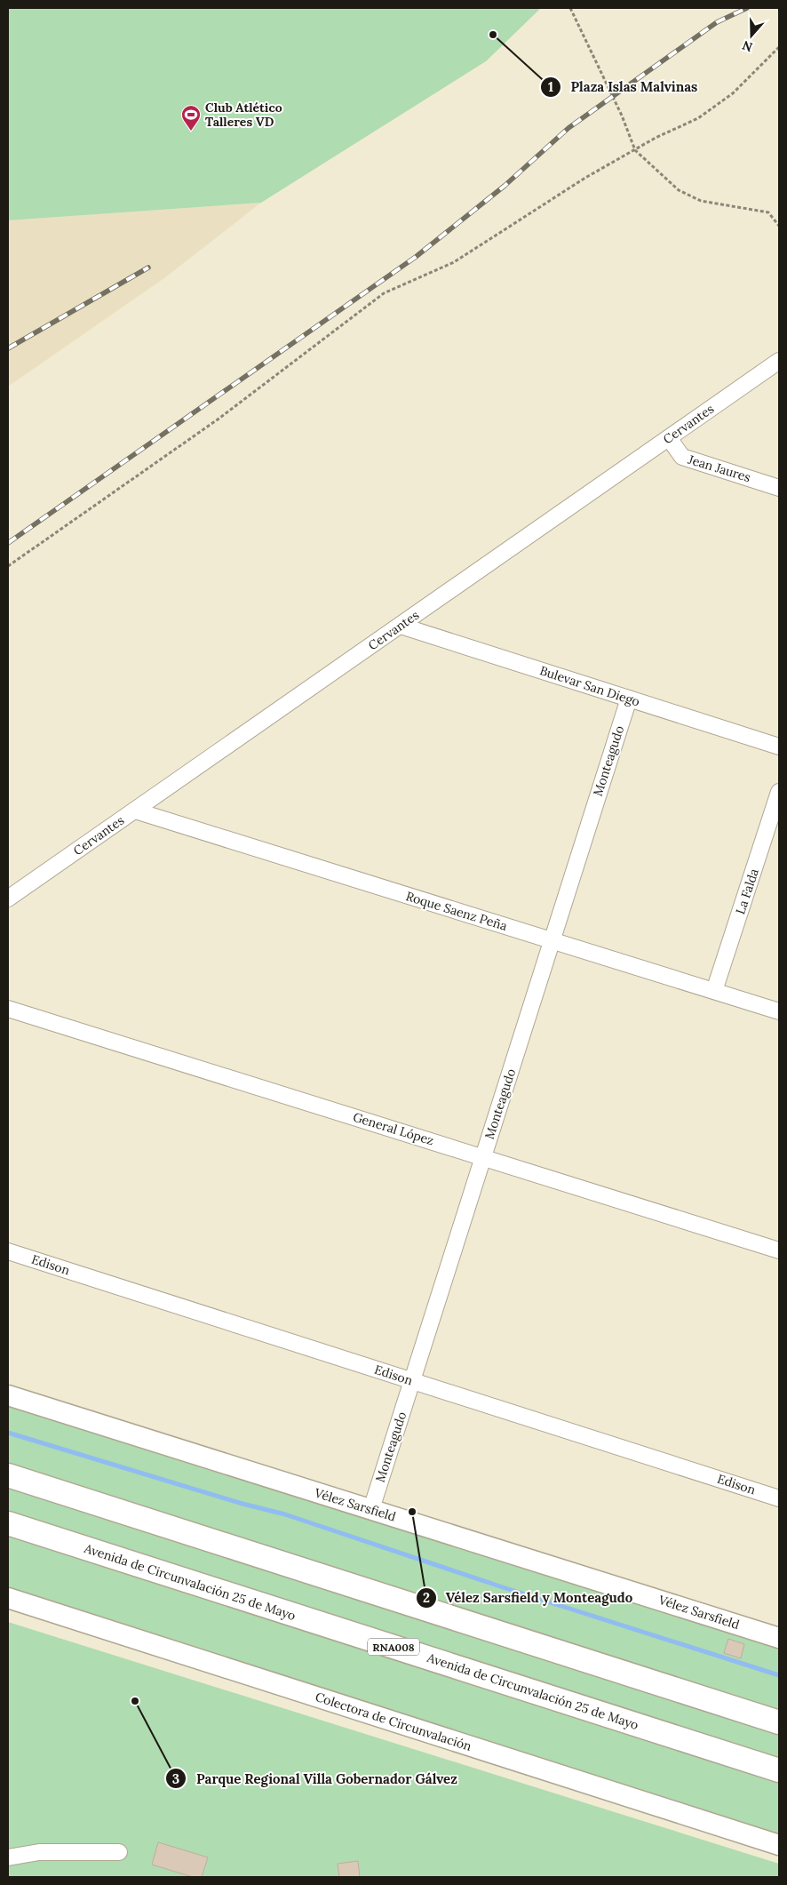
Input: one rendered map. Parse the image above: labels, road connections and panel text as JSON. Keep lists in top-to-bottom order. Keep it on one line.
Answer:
{"streets":{"highway":["Avenida de Circunvalación 25 de Mayo","RNA008"],"main road":["Vélez Sarsfield","Colectora de Circunvalación"],"street":["Cervantes","Jean Jaures","Bulevar San Diego","Monteagudo","La Falda","Roque Saenz Peña","General López","Edison"]},"crossings":[["Cervantes","Jean Jaures"],["Cervantes","Bulevar San Diego"],["Cervantes","Roque Saenz Peña"],["Bulevar San Diego","Monteagudo"],["Monteagudo","Roque Saenz Peña"],["Monteagudo","General López"],["Monteagudo","Edison"],["Monteagudo","Vélez Sarsfield"],["La Falda","Roque Saenz Peña"]],"places":{"other":["Plaza Islas Malvinas","Vélez Sarsfield y Monteagudo","Parque Regional Villa Gobernador Gálvez"],"sports":["Club Atlético Talleres VD"]},"north":"bottom"}
